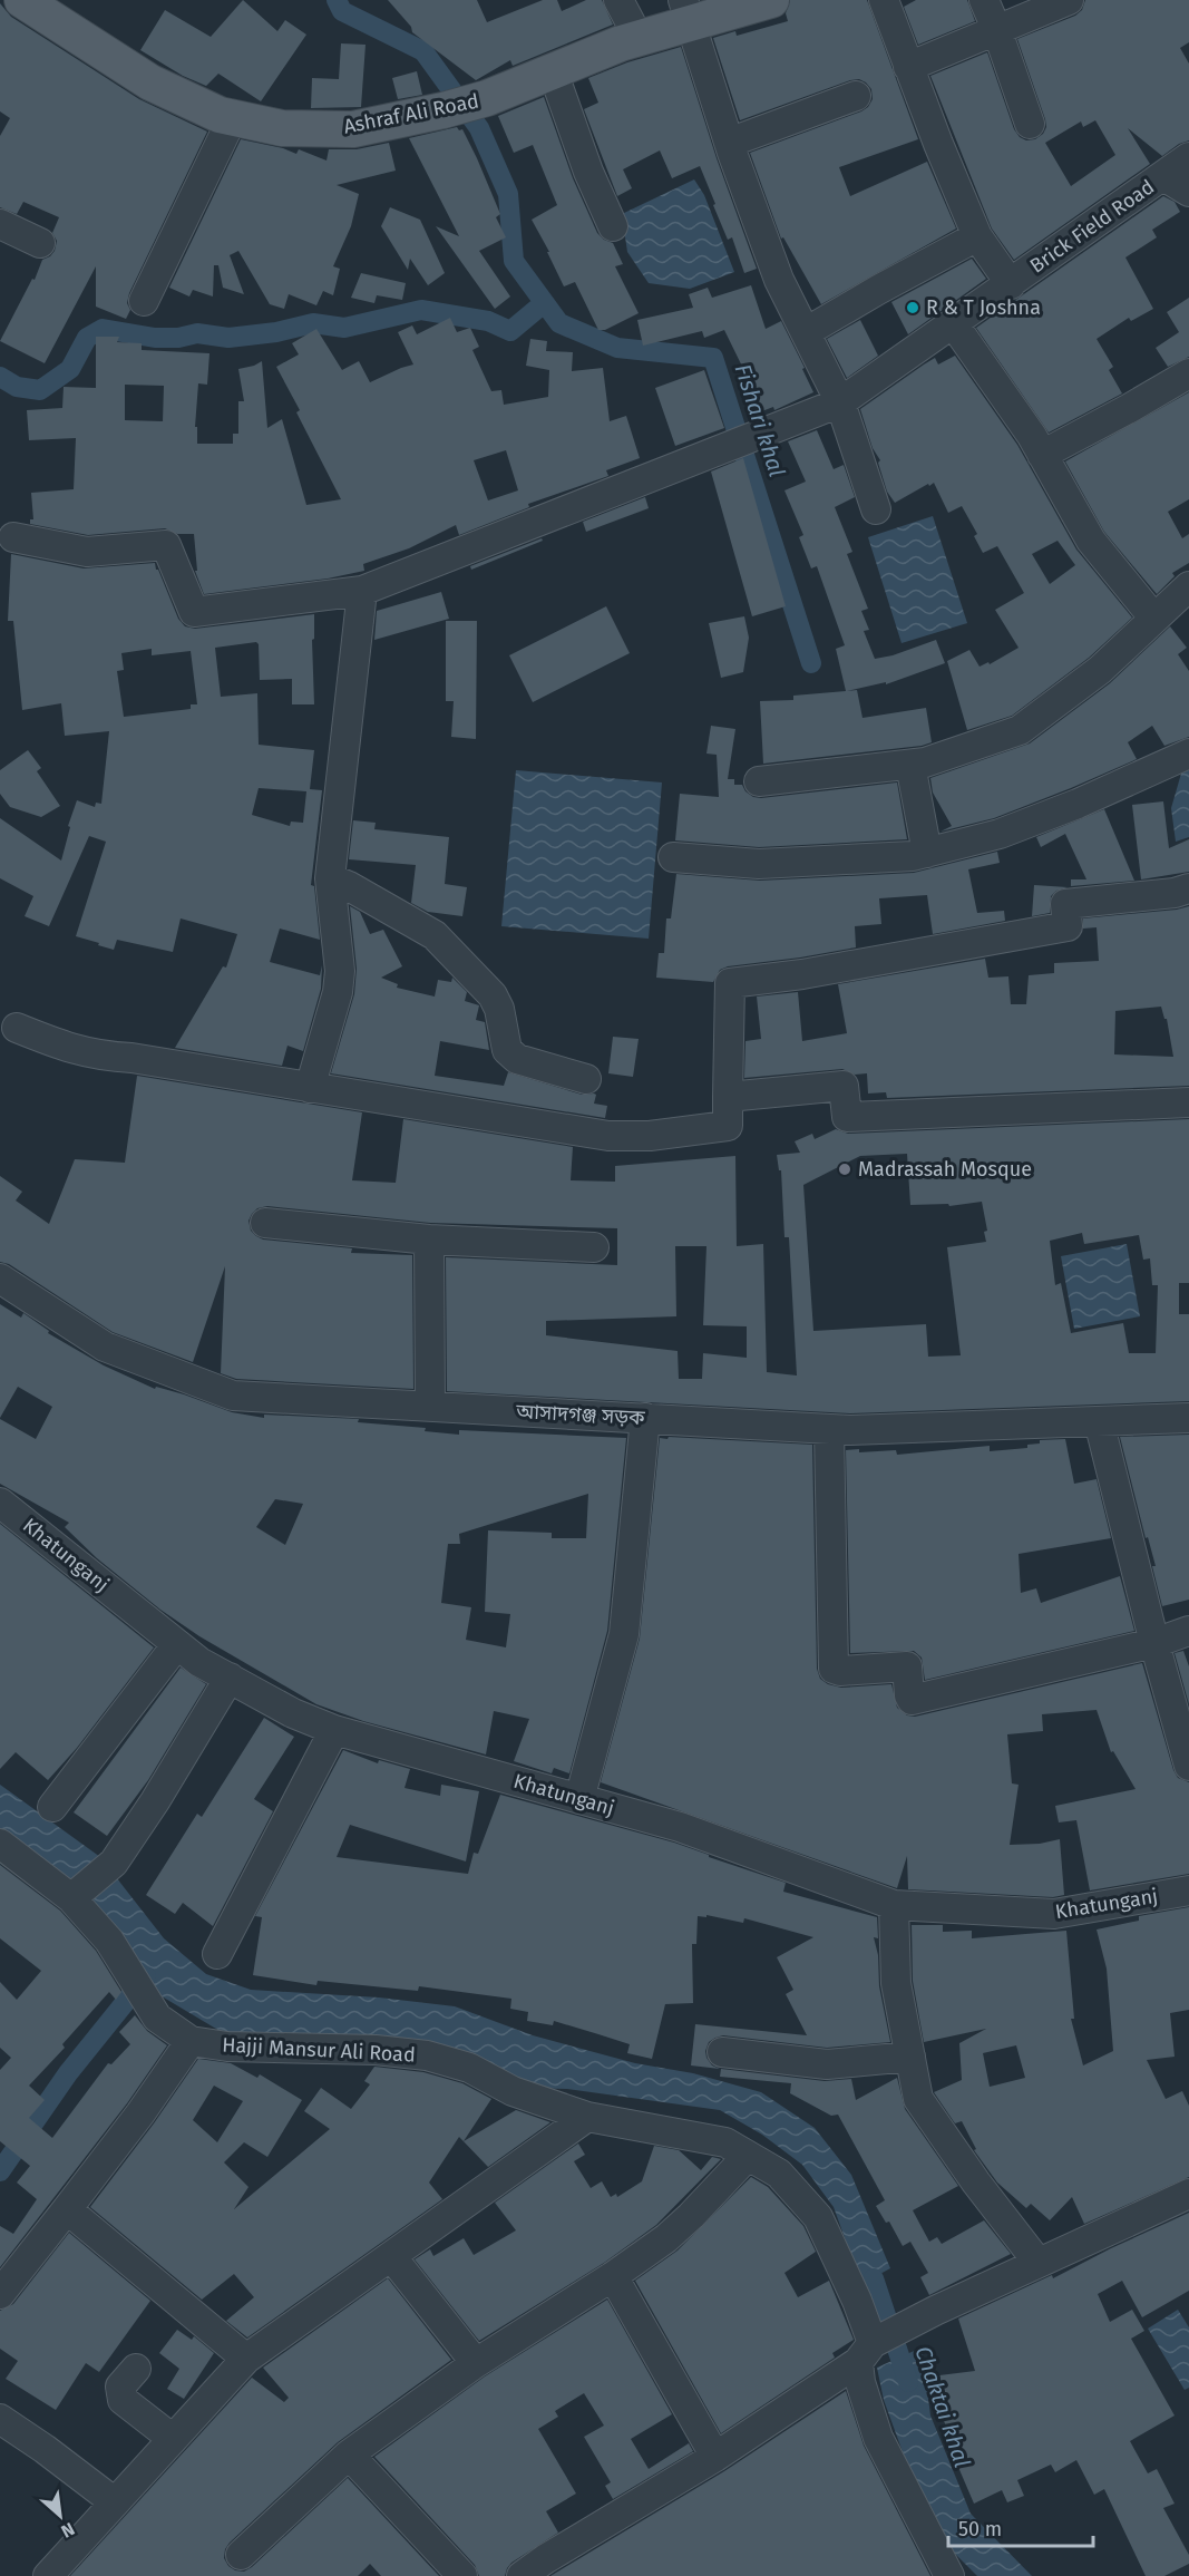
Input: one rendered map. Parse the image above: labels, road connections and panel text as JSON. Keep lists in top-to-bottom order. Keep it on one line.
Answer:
{"streets":{"main road":["Ashraf Ali Road"],"street":["Brick Field Road","আসাদগঞ্জ সড়ক","Khatunganj","Hajji Mansur Ali Road"]},"water":["Fishari khal","Chaktai khal"],"places":["R & T Joshna","Madrassah Mosque"],"scale_bar":"50 m","north":"bottom right"}
